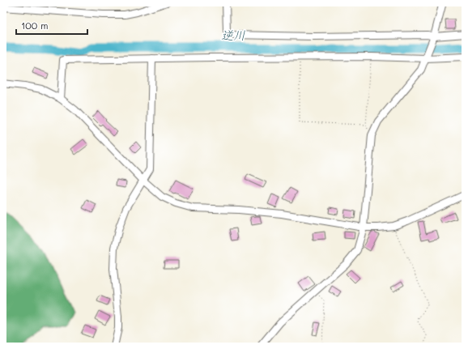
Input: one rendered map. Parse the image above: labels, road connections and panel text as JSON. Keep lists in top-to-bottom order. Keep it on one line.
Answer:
{"water":["逆川"],"scale_bar":"100 m"}
